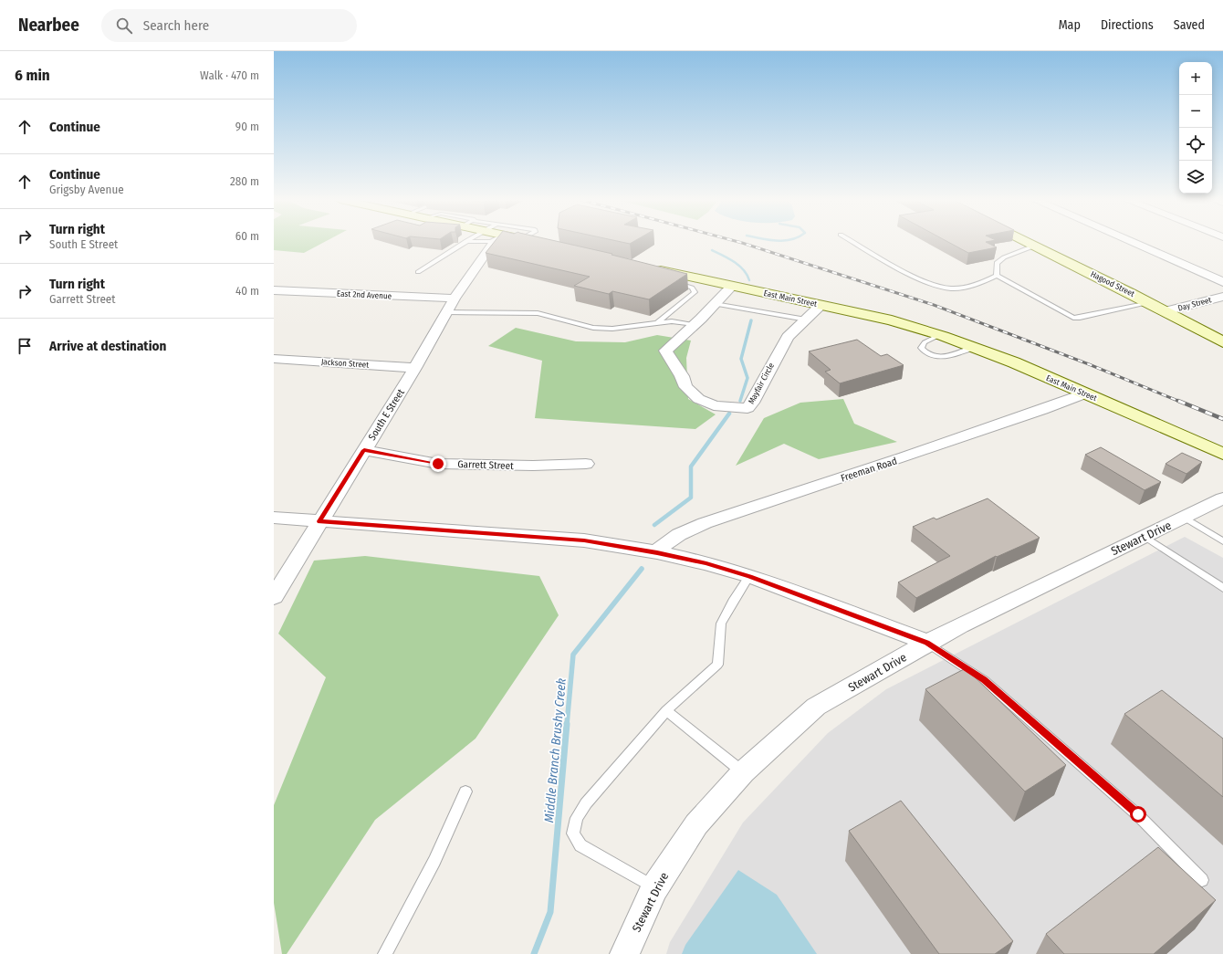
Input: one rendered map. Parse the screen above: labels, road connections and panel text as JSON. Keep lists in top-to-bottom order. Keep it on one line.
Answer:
{"streets":{"main road":["Hagood Street","East Main Street"],"street":["East 2nd Avenue","Day Street","Jackson Street","Mayfair Circle","South E Street","Garrett Street","Freeman Road","Stewart Drive"]},"crossings":[["Hagood Street","Day Street"],["East 2nd Avenue","South E Street"],["East Main Street","Mayfair Circle"],["East Main Street","Freeman Road"],["Jackson Street","South E Street"],["South E Street","Garrett Street"]],"water":["Middle Branch Brushy Creek"],"page":{"header":"Nearbee","search":"Search here","nav":["Map","Directions","Saved"],"heading":["6 min","Walk · 470 m"],"map_buttons":["+","−"],"list":[["Continue","90 m"],["Continue","Grigsby Avenue","280 m"],["Turn right","South E Street","60 m"],["Turn right","Garrett Street","40 m"],"Arrive at destination"]}}
